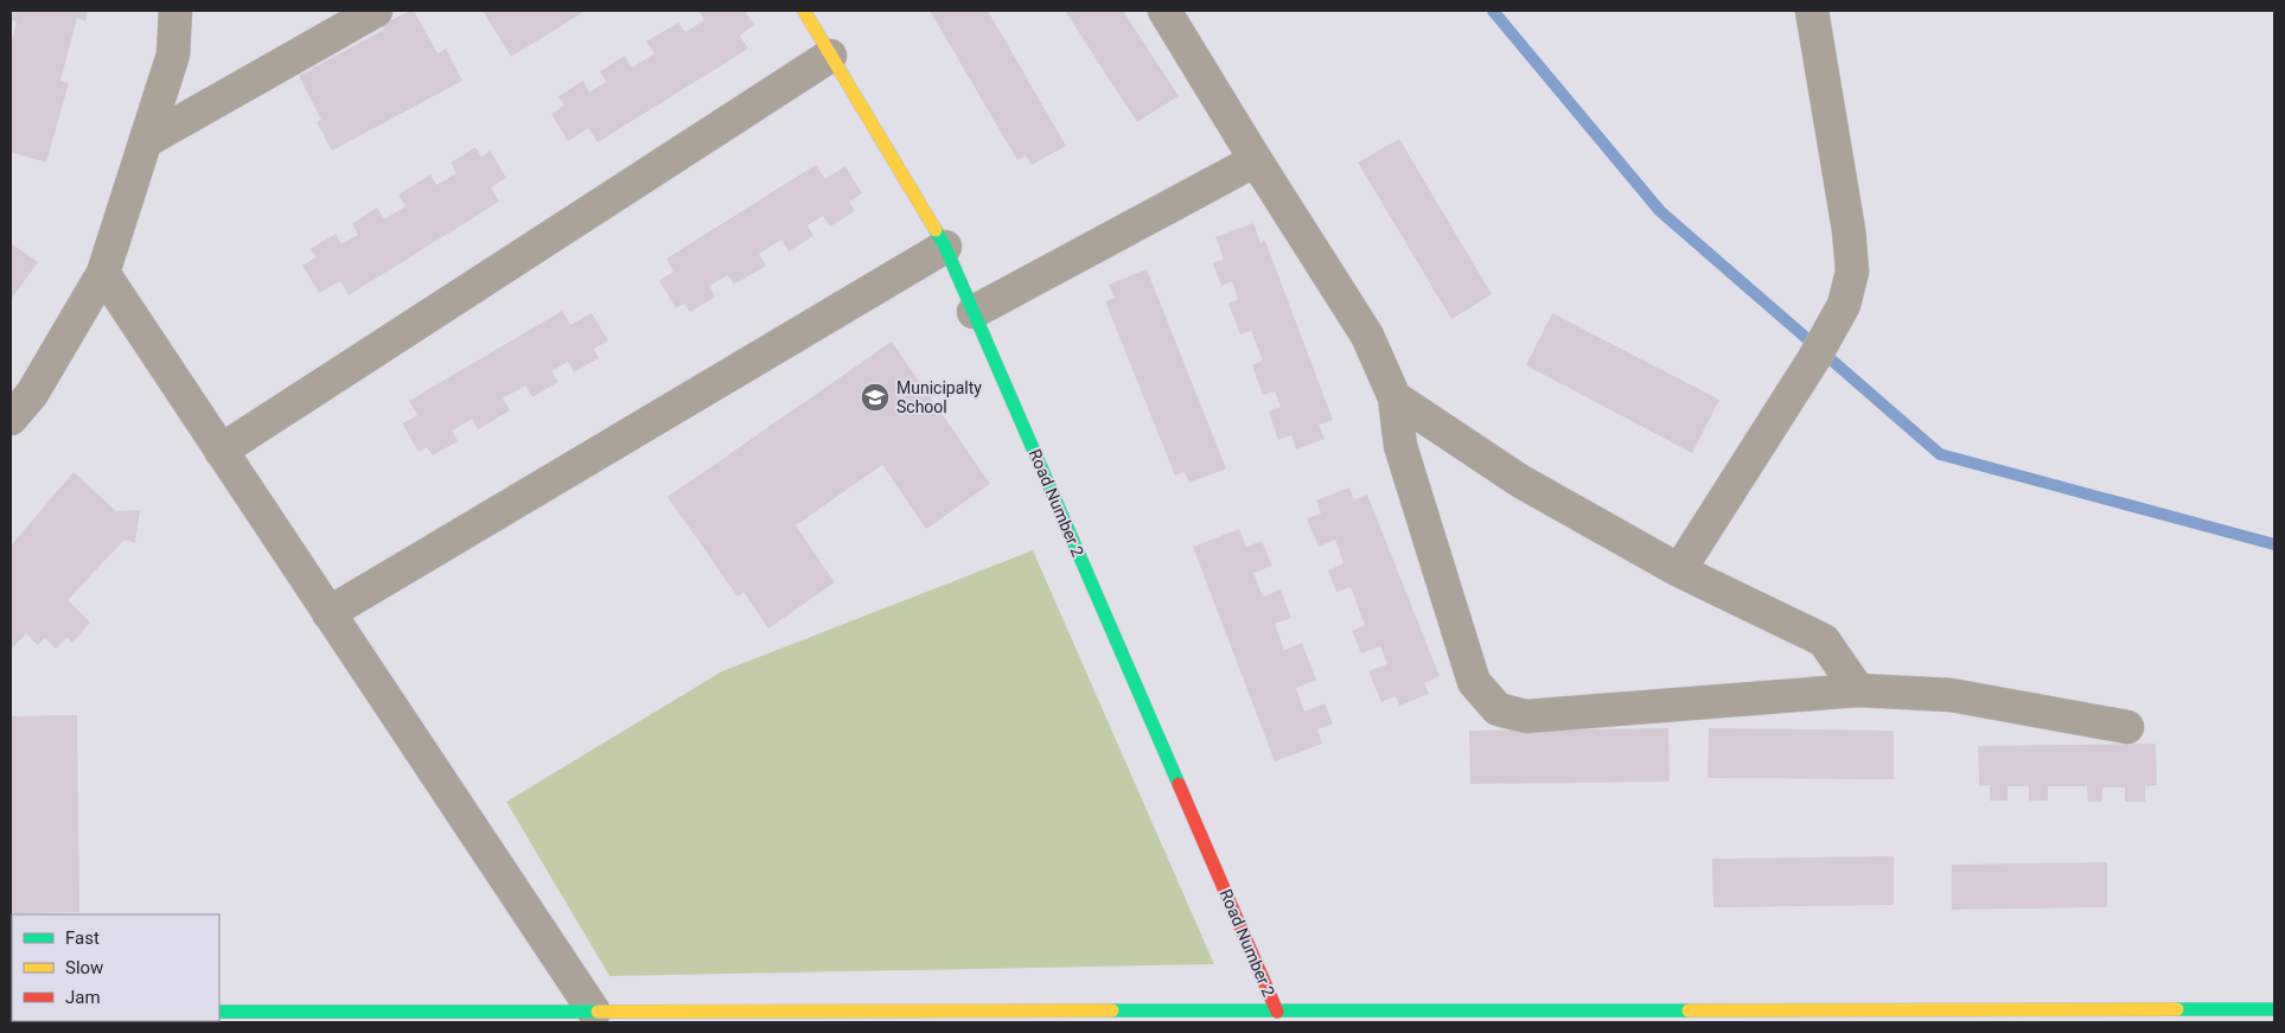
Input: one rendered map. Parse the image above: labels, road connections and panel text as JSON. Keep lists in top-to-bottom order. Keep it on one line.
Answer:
{"streets":{"street":["Road Number 2"]},"places":{"school or university":["Municipalty School"]},"legend":["Fast","Slow","Jam"]}
